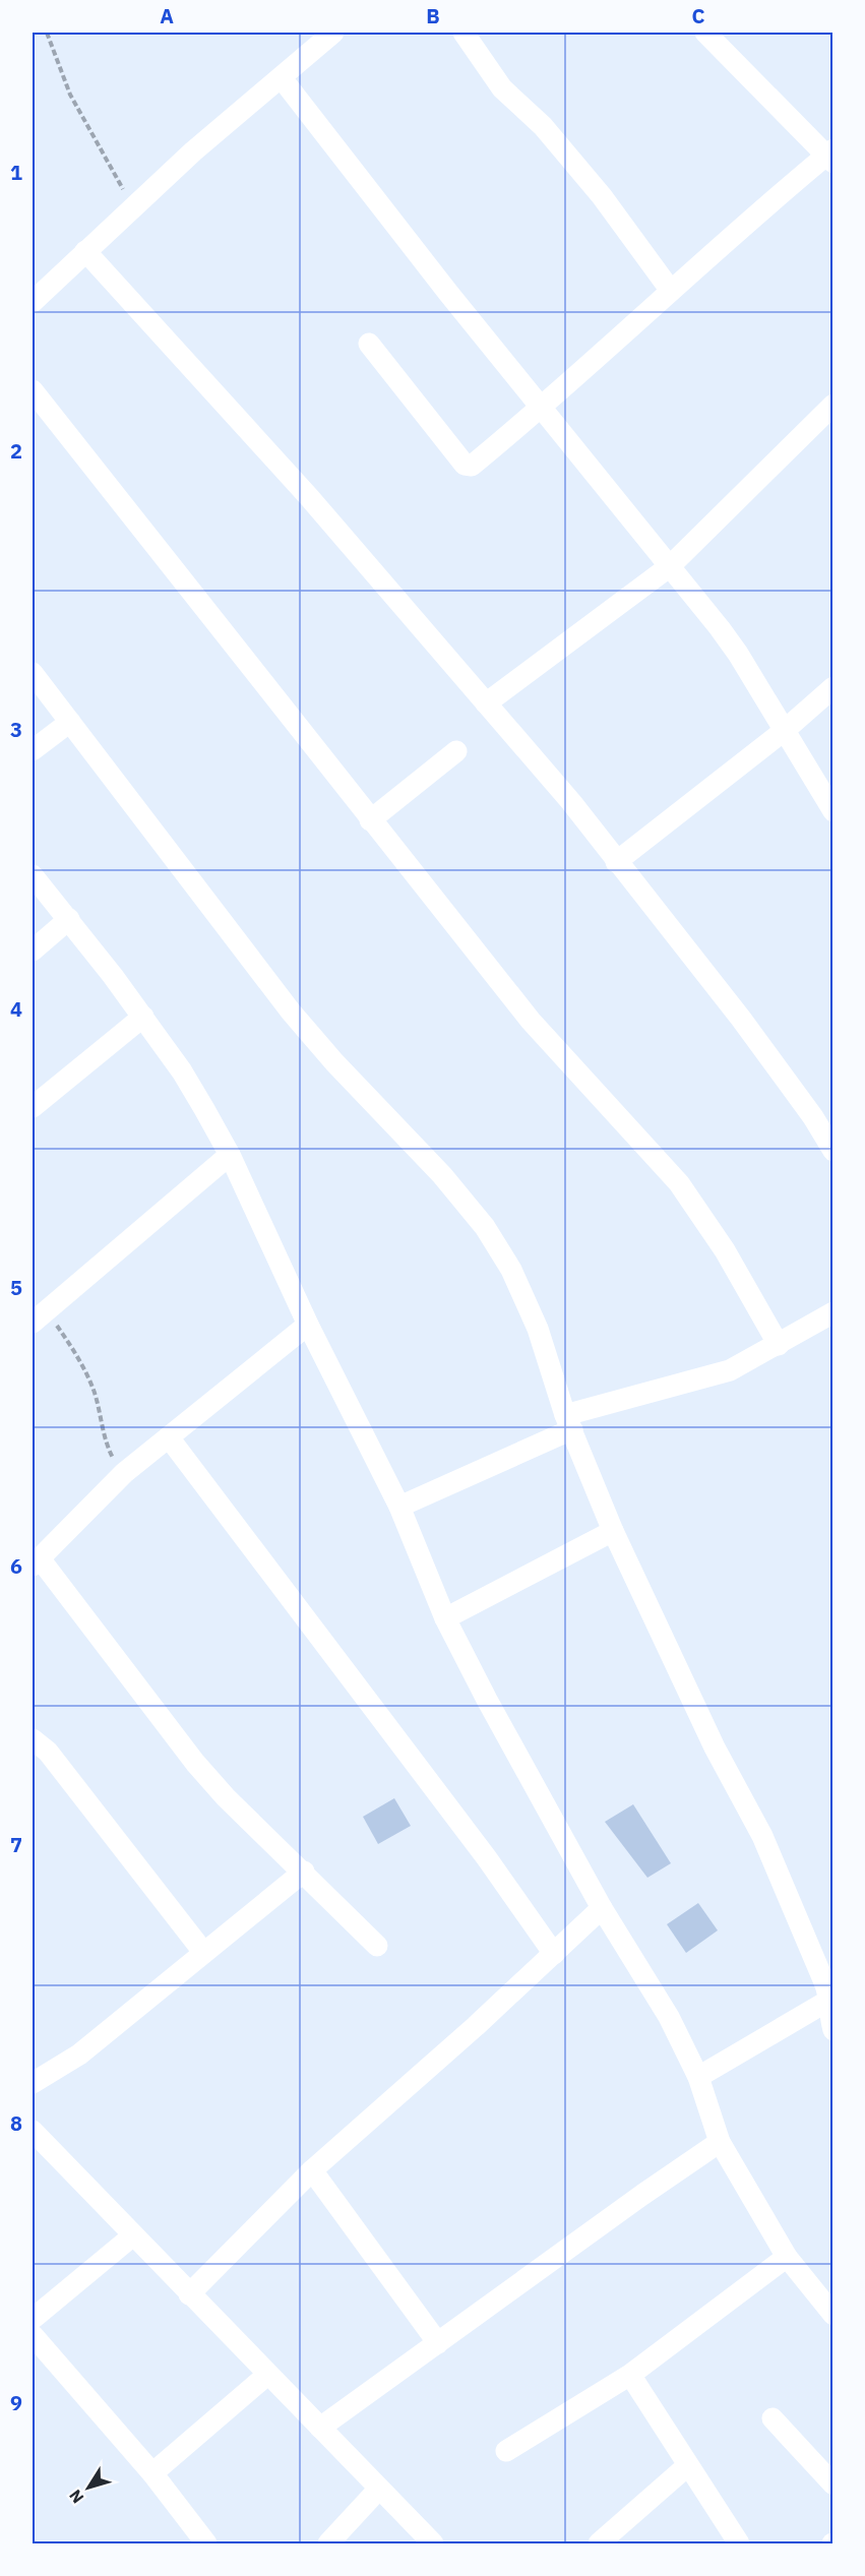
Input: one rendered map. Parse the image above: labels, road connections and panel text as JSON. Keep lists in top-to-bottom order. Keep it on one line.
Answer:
{"north":"bottom left","grid":{"columns":["A","B","C"],"rows":["1","2","3","4","5","6","7","8","9"]}}
